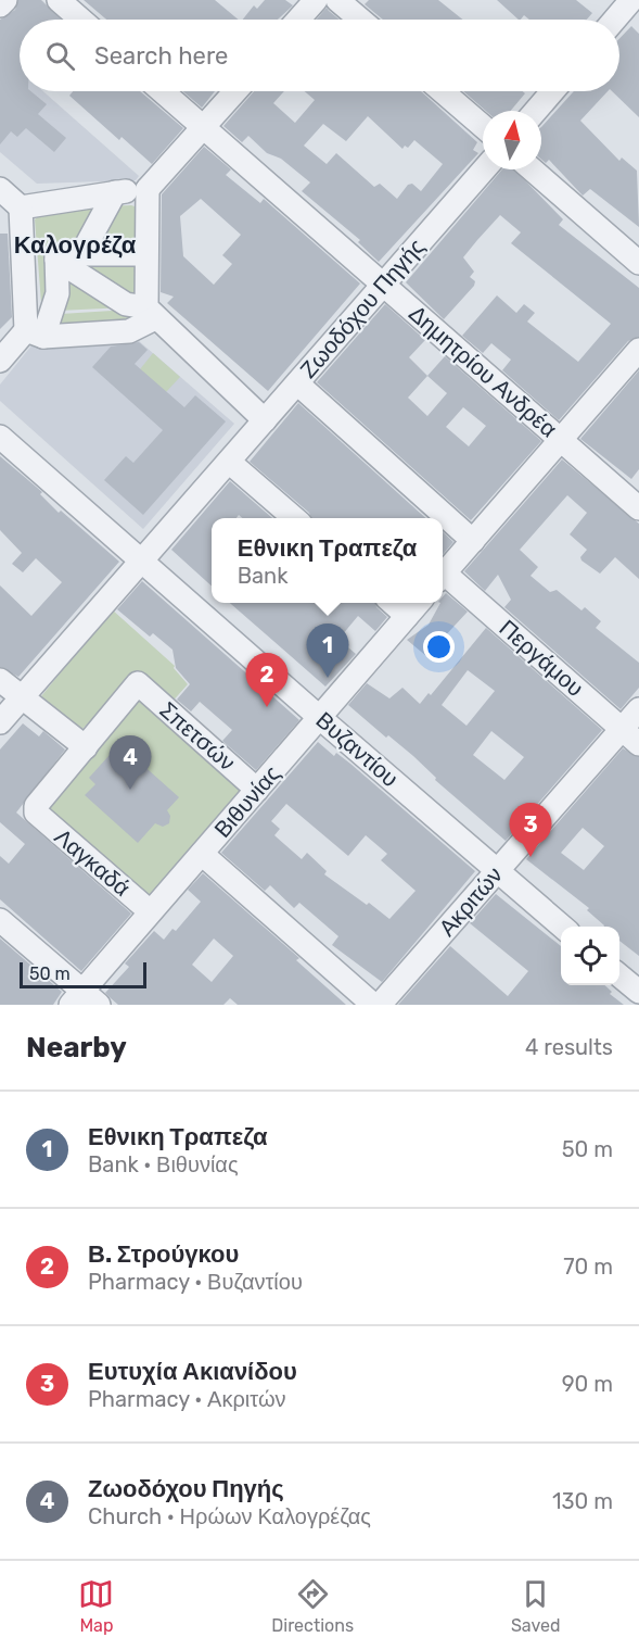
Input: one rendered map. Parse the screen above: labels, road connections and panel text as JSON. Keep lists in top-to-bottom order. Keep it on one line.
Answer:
{"streets":{"street":["Ζωοδόχου Πηγής","Δημητρίου Ανδρέα","Περγάμου","Σπετσών","Βυζαντίου","Βιθυνίας","Λαγκαδά","Ακριτών"]},"crossings":[["Ζωοδόχου Πηγής","Δημητρίου Ανδρέα"],["Ζωοδόχου Πηγής","Βυζαντίου"],["Περγάμου","Ακριτών"],["Σπετσών","Βιθυνίας"],["Σπετσών","Λαγκαδά"],["Βυζαντίου","Βιθυνίας"],["Βυζαντίου","Ακριτών"],["Βιθυνίας","Λαγκαδά"]],"districts":["Καλογρέζα"],"scale_bar":"50 m","north":"top","page":{"search":"Search here","popup":["Εθνικη Τραπεζα","Bank"],"pins":["1","2","4","3"],"scale":"50 m","heading":["Nearby","4 results"],"list":[{"mark":"1","name":"Εθνικη Τραπεζα","note":"Bank · Βιθυνίας","value":"50 m"},{"mark":"2","name":"Β. Στρούγκου","note":"Pharmacy · Βυζαντίου","value":"70 m"},{"mark":"3","name":"Ευτυχία Ακιανίδου","note":"Pharmacy · Ακριτών","value":"90 m"},{"mark":"4","name":"Ζωοδόχου Πηγής","note":"Church · Ηρώων Καλογρέζας","value":"130 m"}],"nav":["Map","Directions","Saved"]}}
